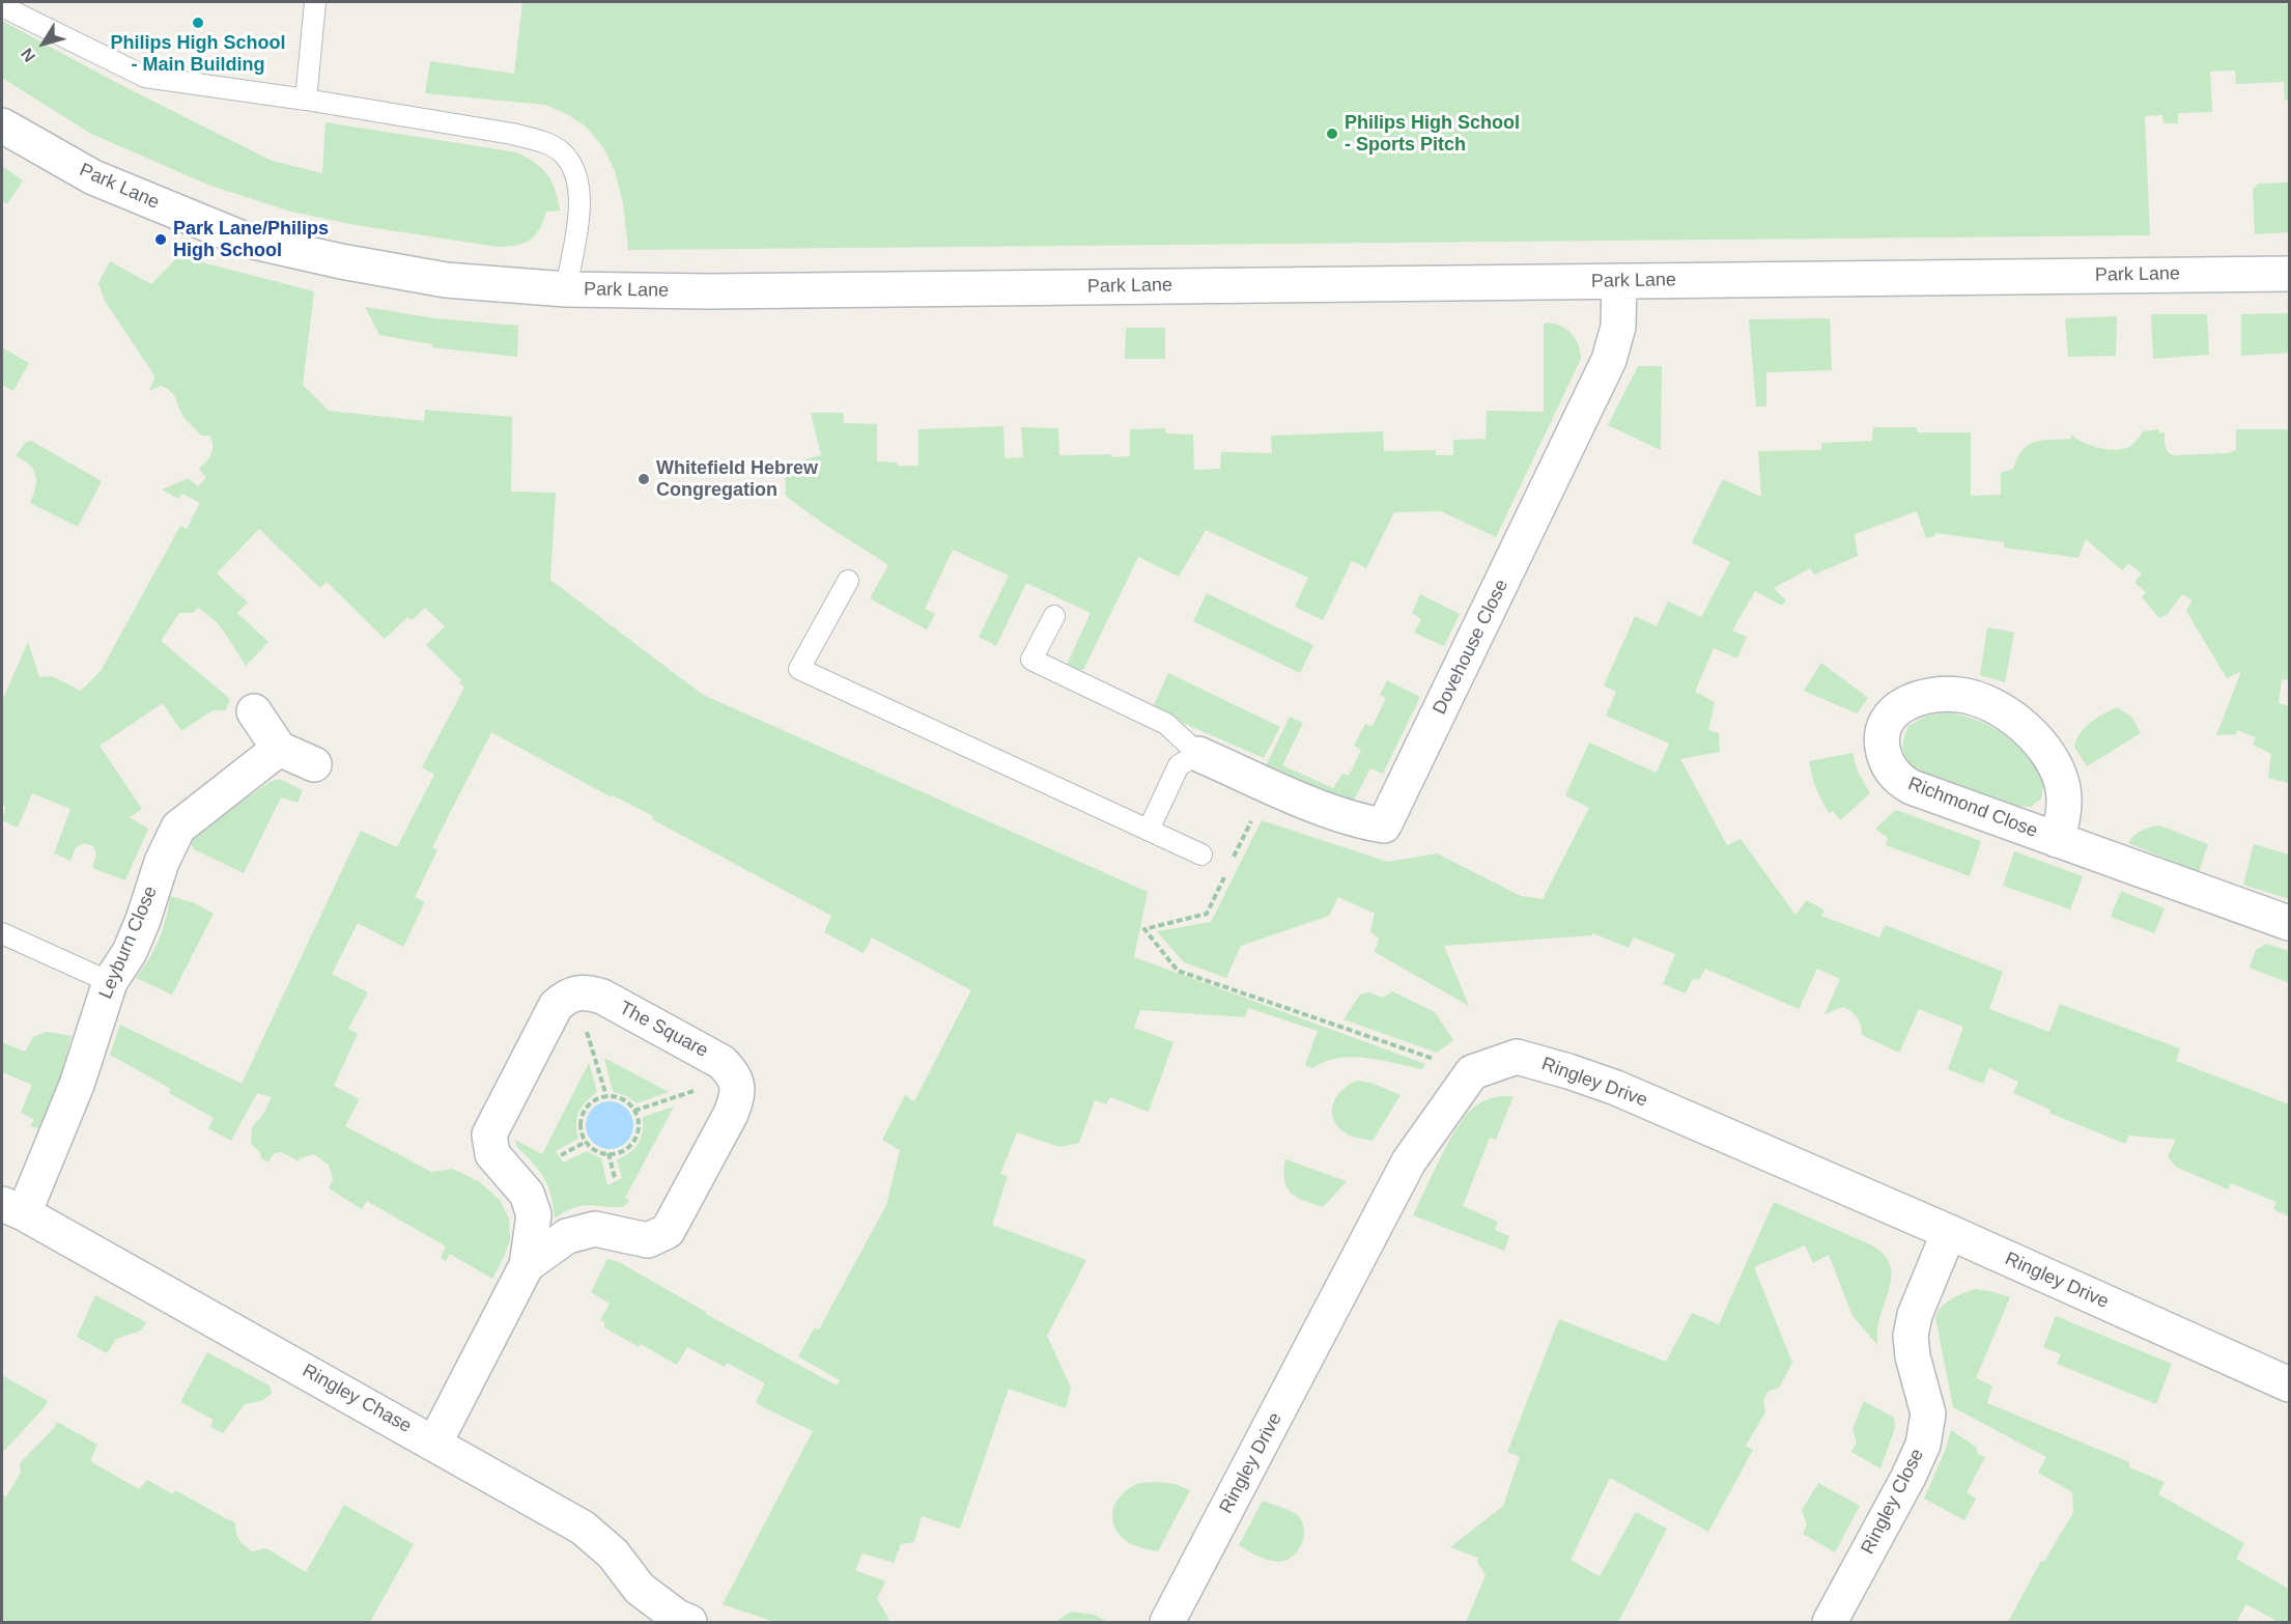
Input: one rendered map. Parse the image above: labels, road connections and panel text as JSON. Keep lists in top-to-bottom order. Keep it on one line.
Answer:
{"streets":{"street":["Park Lane","Dovehouse Close","Richmond Close","Leyburn Close","The Square","Ringley Drive","Ringley Chase","Ringley Close"]},"crossings":[["Park Lane","Dovehouse Close"],["Leyburn Close","Ringley Chase"],["Ringley Drive","Ringley Close"]],"places":["Philips High School - Main Building","Philips High School - Sports Pitch","Park Lane/Philips High School","Whitefield Hebrew Congregation"],"north":"bottom left"}
